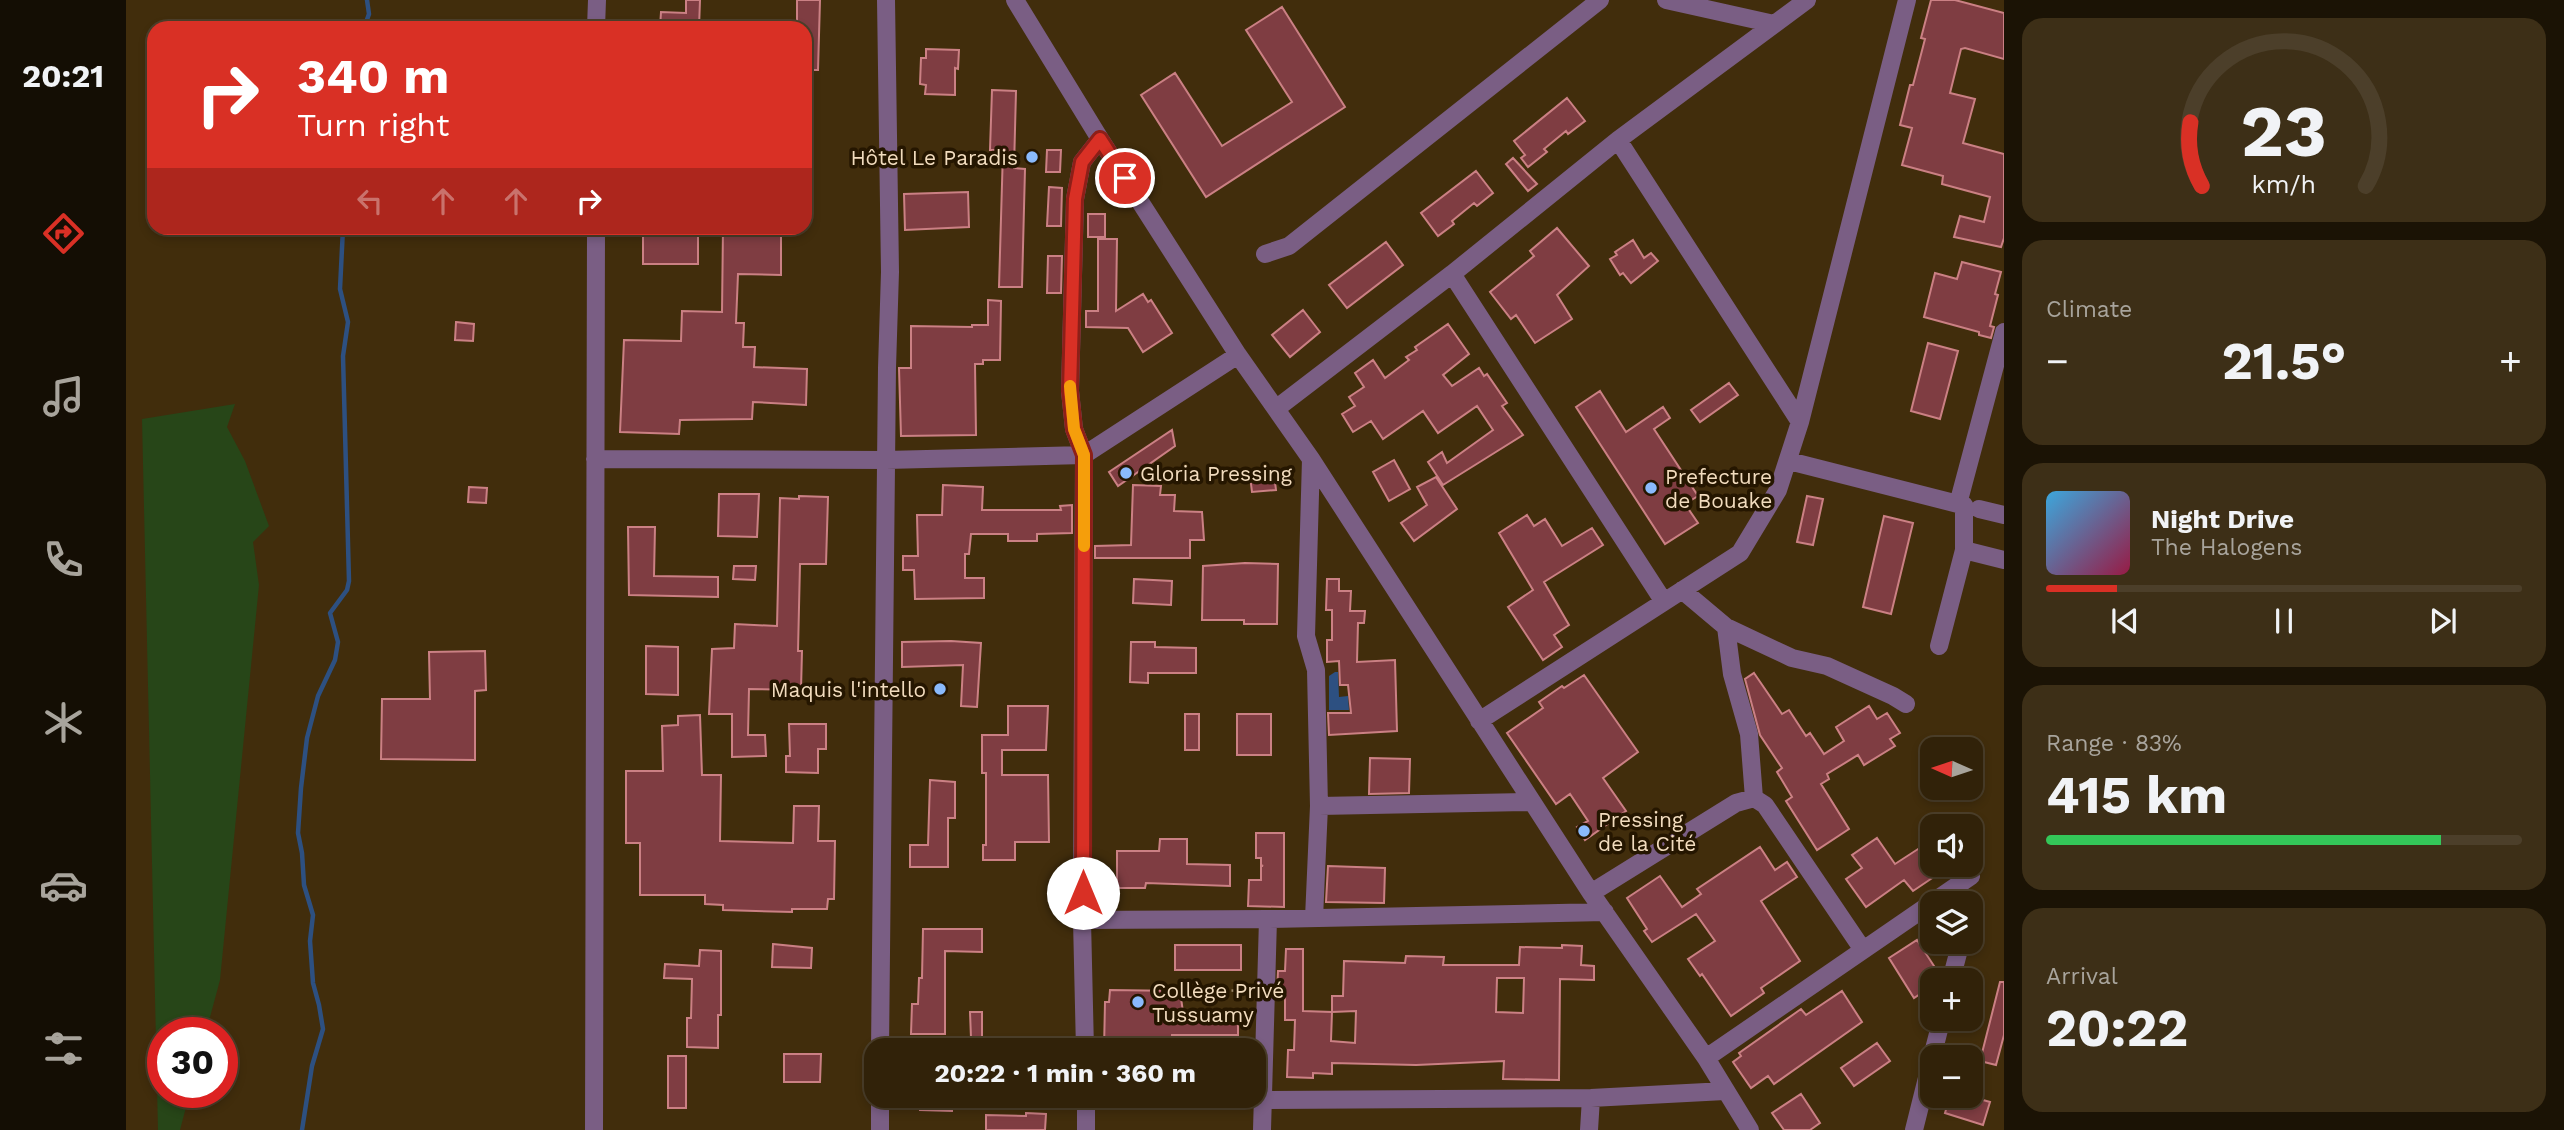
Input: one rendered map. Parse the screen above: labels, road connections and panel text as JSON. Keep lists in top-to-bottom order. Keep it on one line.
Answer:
{"places":["Hôtel Le Paradis","Gloria Pressing","Prefecture de Bouake","Maquis l'intello","Pressing de la Cité","Collège Privé Tussuamy"],"north":"left","page":{"tabs":"20:21","turn":["340 m","Turn right"],"tile":["Climate",["Range · 83%","415 km"],["Arrival","20:22"]],"heat":["−","21.5°","+"],"song":["Night Drive","The Halogens"],"map_buttons":["+","−"],"limit":"30","trip":"20:22 · 1 min · 360 m","gauge":["23","km/h"]}}
